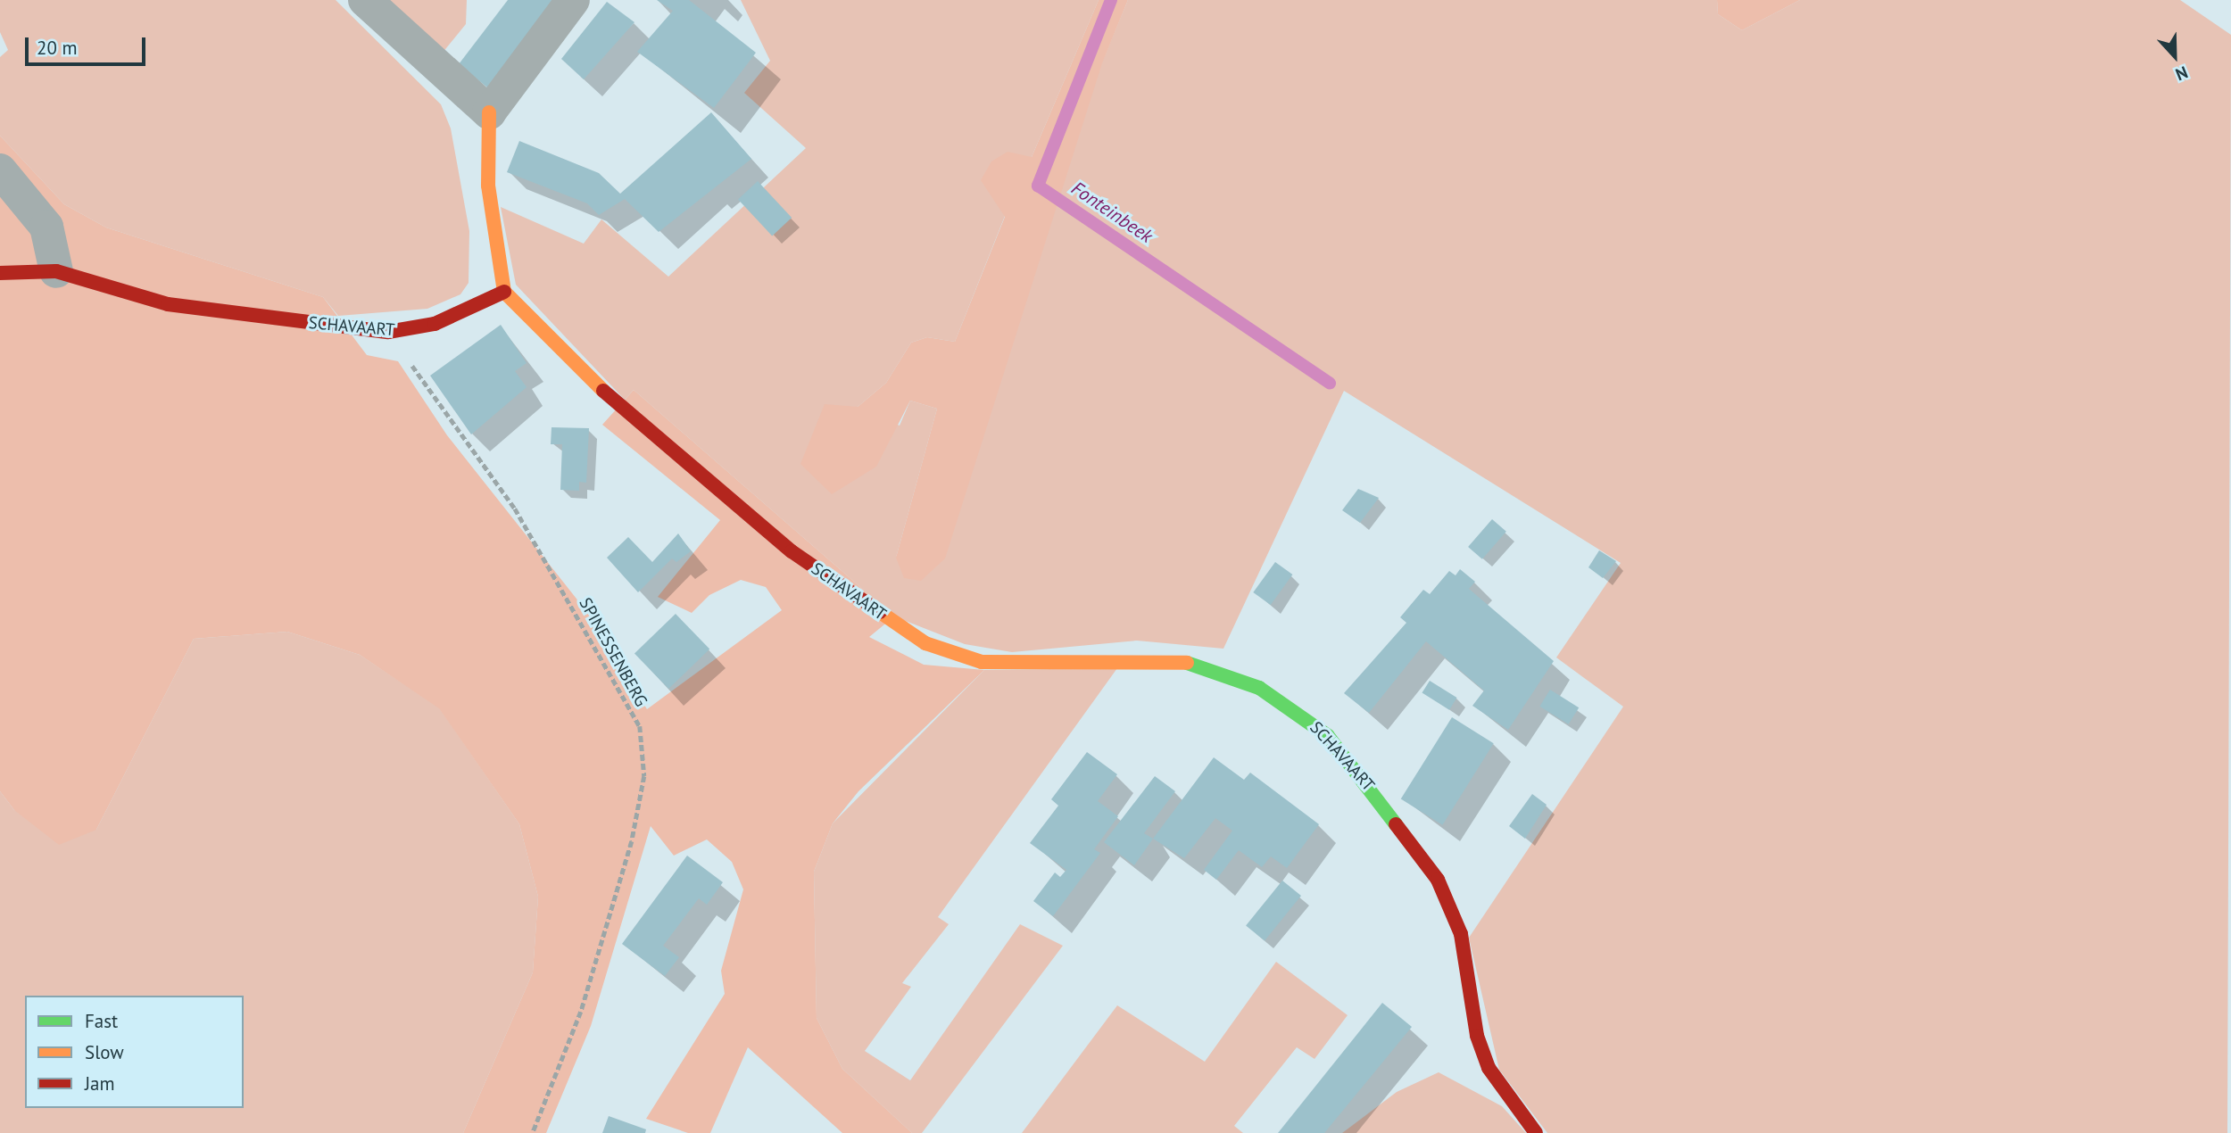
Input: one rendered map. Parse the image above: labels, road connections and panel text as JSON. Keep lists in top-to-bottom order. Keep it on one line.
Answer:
{"streets":{"street":["SCHAVAART"],"path":["SPINESSENBERG"]},"crossings":[["SCHAVAART","SPINESSENBERG"]],"water":["Fonteinbeek"],"legend":["Fast","Slow","Jam"],"scale_bar":"20 m","north":"bottom"}
